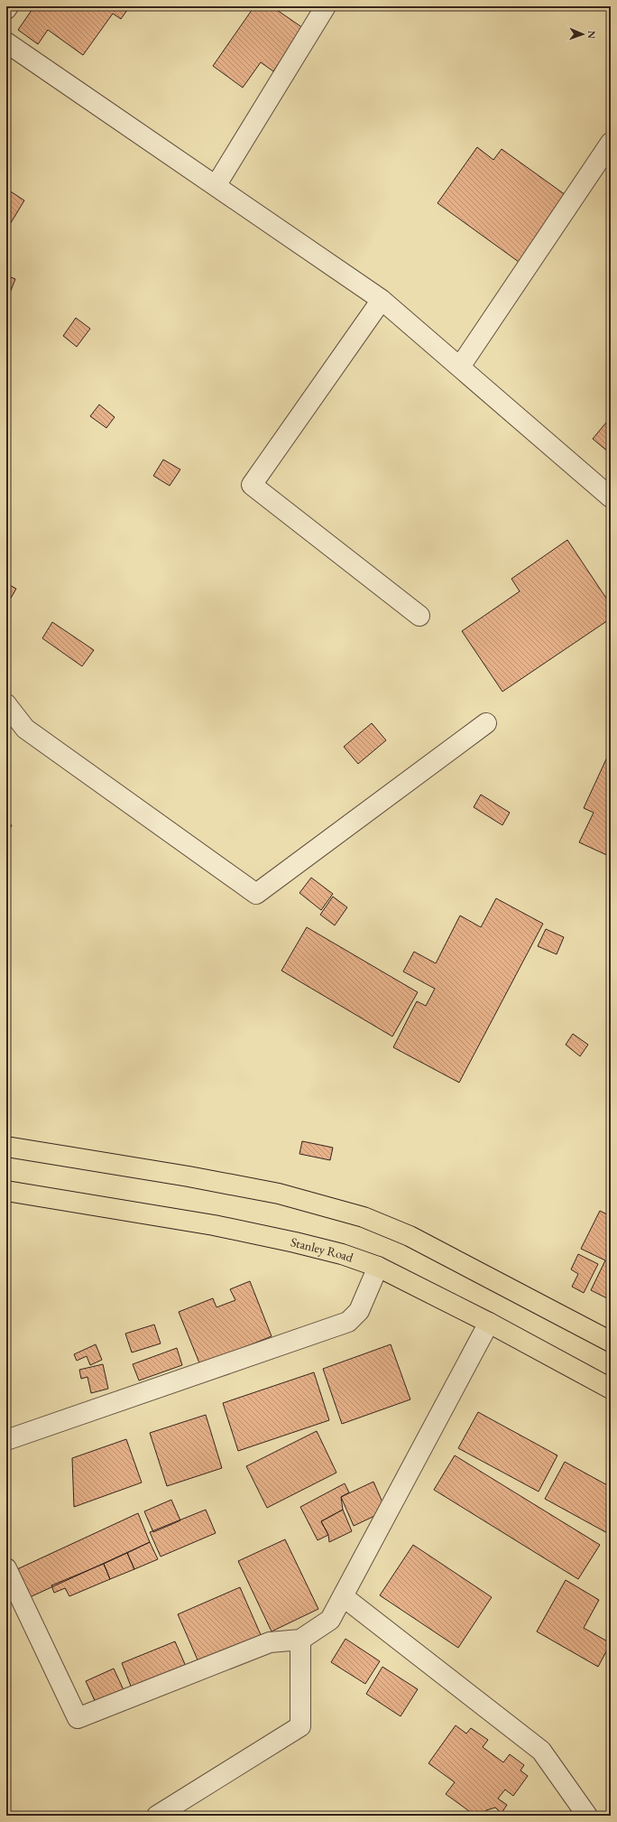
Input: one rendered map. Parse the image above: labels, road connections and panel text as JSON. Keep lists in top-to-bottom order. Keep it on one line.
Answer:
{"streets":{"main road":["Stanley Road"]},"north":"right"}
